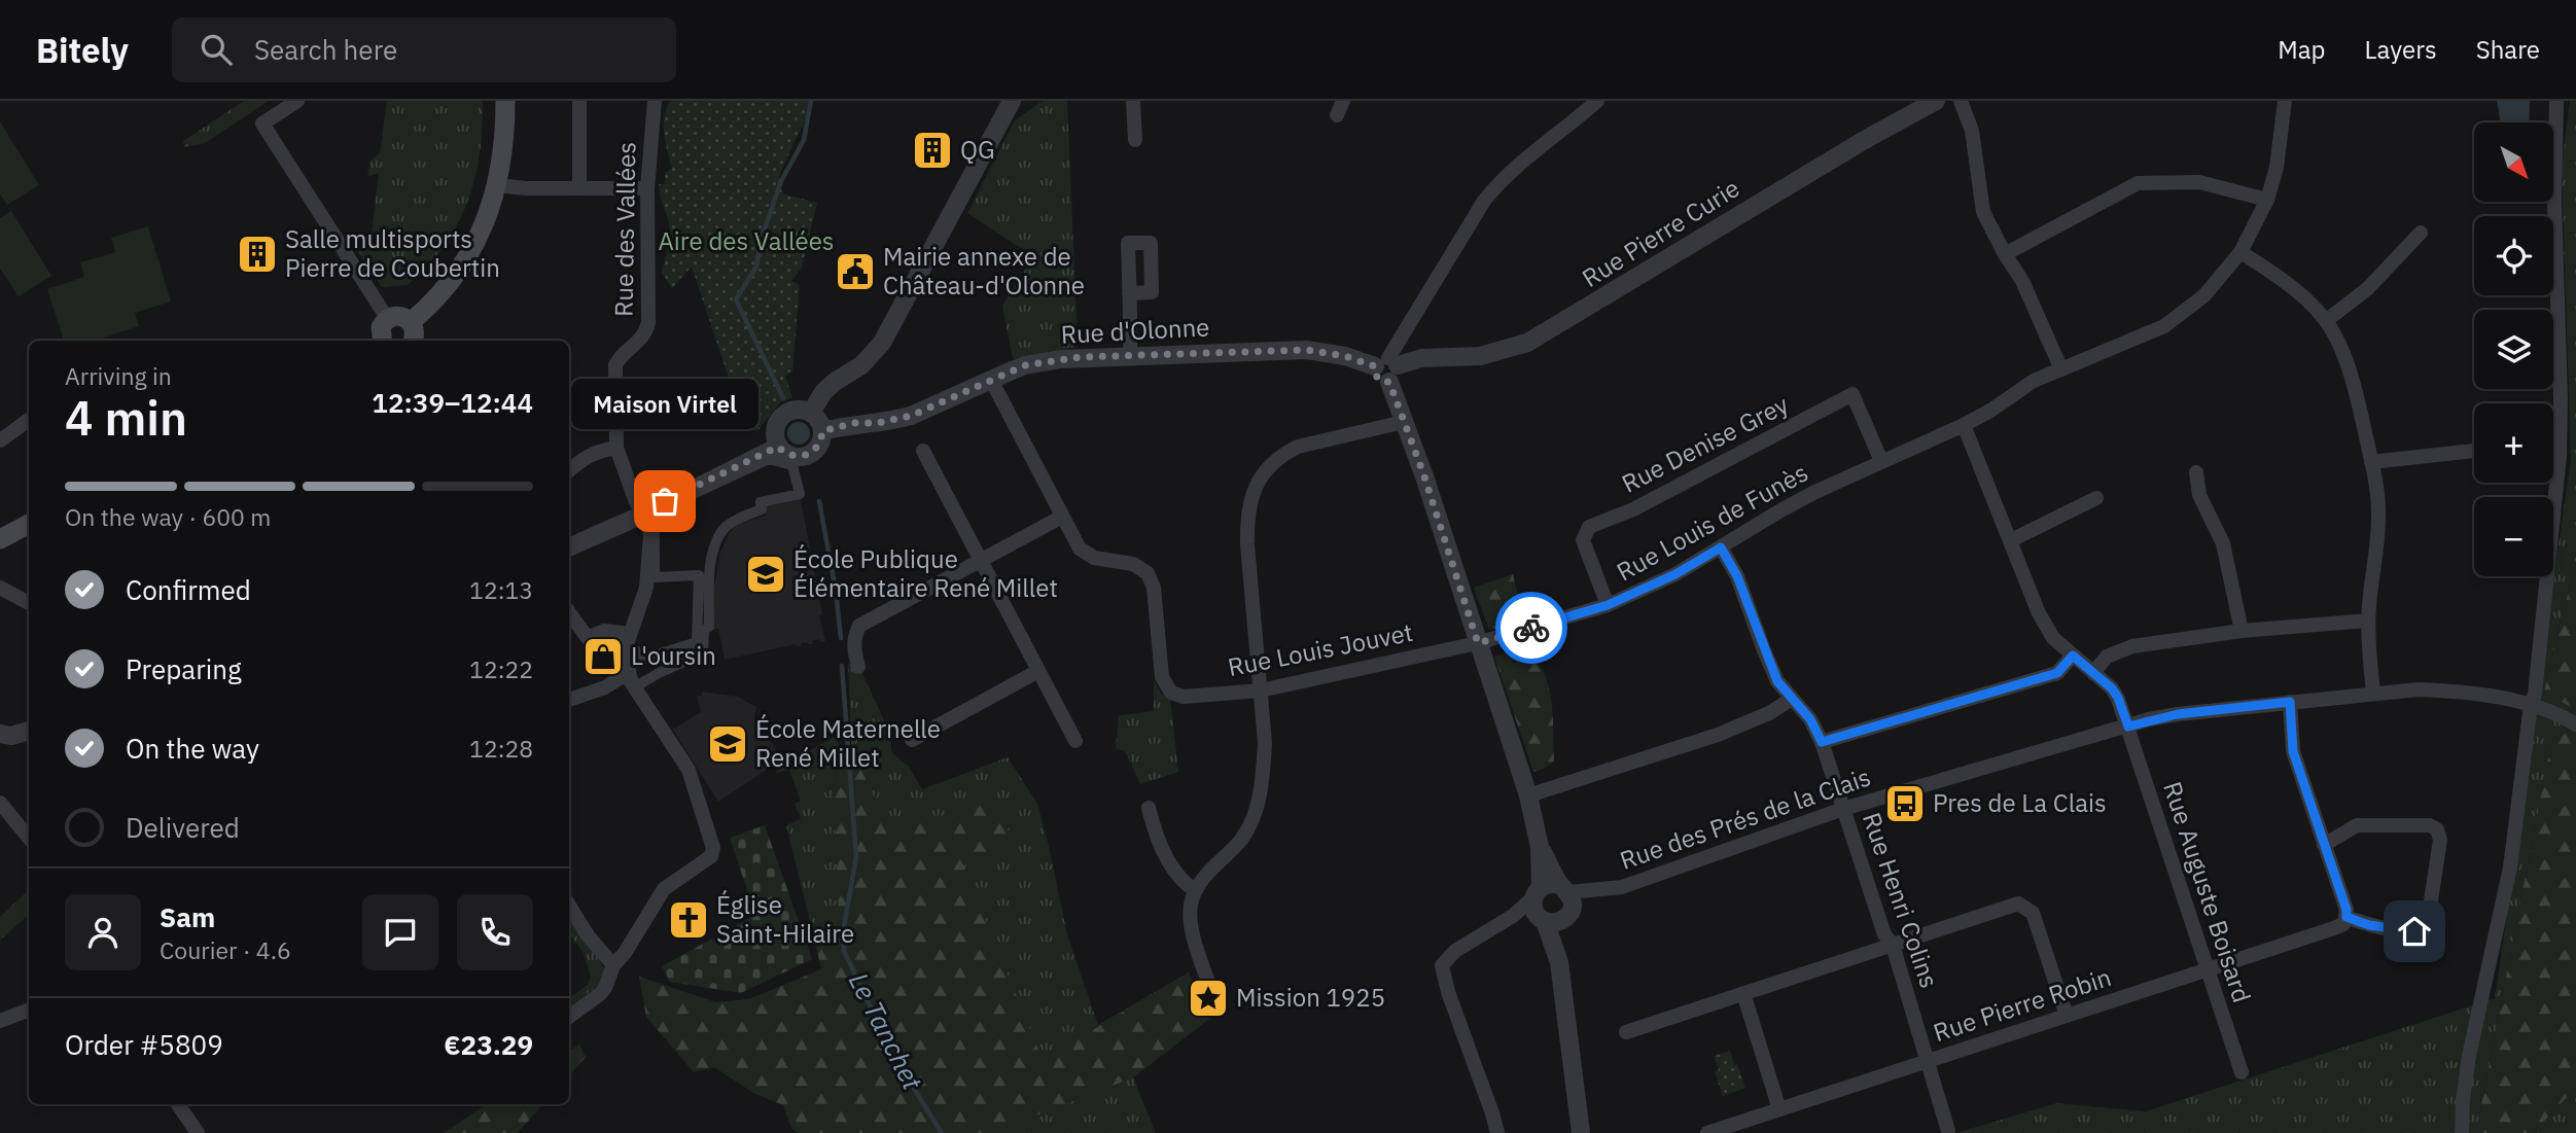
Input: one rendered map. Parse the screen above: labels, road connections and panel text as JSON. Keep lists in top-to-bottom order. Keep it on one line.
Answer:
{"streets":{"street":["Rue des Vallées","Rue Pierre Curie","Rue d'Olonne","Rue Denise Grey","Rue Louis de Funès","Rue Louis Jouvet","Rue des Prés de la Clais","Rue Auguste Boisard","Rue Henri Colins","Rue Pierre Robin"]},"crossings":[["Rue Pierre Curie","Rue d'Olonne"],["Rue d'Olonne","Rue Louis Jouvet"],["Rue Denise Grey","Rue Louis de Funès"],["Rue Louis de Funès","Rue Louis Jouvet"],["Rue Louis de Funès","Rue Auguste Boisard"],["Rue Louis de Funès","Rue Henri Colins"],["Rue des Prés de la Clais","Rue Auguste Boisard"],["Rue des Prés de la Clais","Rue Henri Colins"],["Rue Auguste Boisard","Rue Pierre Robin"],["Rue Henri Colins","Rue Pierre Robin"]],"water":["Le Tanchet"],"parks":["Aire des Vallées"],"places":{"building":["QG","Salle multisports Pierre de Coubertin"],"public building":["Mairie annexe de Château-d'Olonne"],"other":["Maison Virtel"],"school or university":["École Publique Élémentaire René Millet","École Maternelle René Millet"],"shop":["L'oursin"],"bus stop":["Pres de La Clais"],"church":["Église Saint-Hilaire"],"place":["Mission 1925"]},"north":"bottom right","page":{"header":"Bitely","search":"Search here","nav":["Map","Layers","Share"],"map_buttons":["+","−"],"heading":["4 min","Arriving in","12:39–12:44"],"panel":["Sam","Courier · 4.6","Order #5809","€23.29"],"bubble":"Maison Virtel","bar":"On the way · 600 m","list":[["Confirmed","12:13"],["Preparing","12:22"],["On the way","12:28"],"Delivered"]}}
